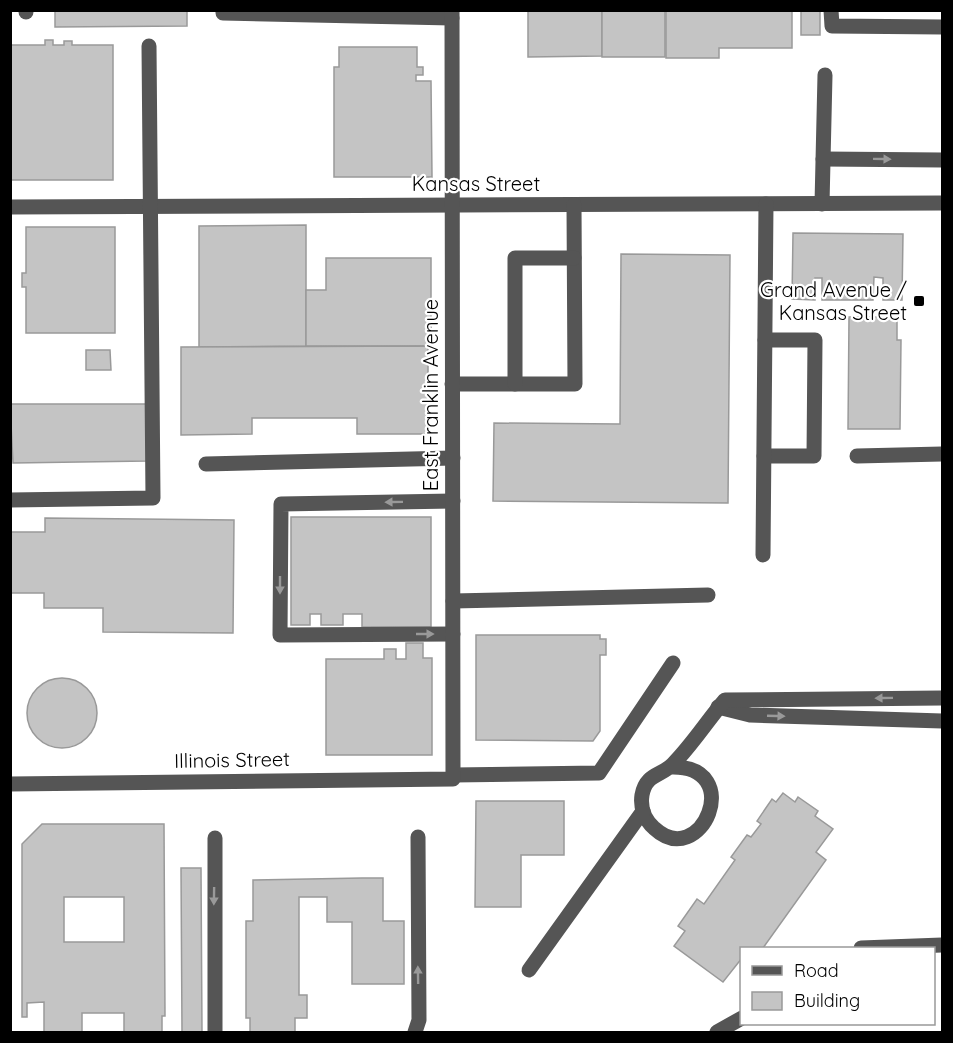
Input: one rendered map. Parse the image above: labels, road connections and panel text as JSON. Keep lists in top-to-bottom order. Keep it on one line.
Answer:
{"streets":{"street":["Kansas Street","East Franklin Avenue","Illinois Street"]},"crossings":[["Kansas Street","East Franklin Avenue"],["East Franklin Avenue","Illinois Street"]],"places":{"transit":["Grand Avenue / Kansas Street"]},"legend":["Road","Building"]}
